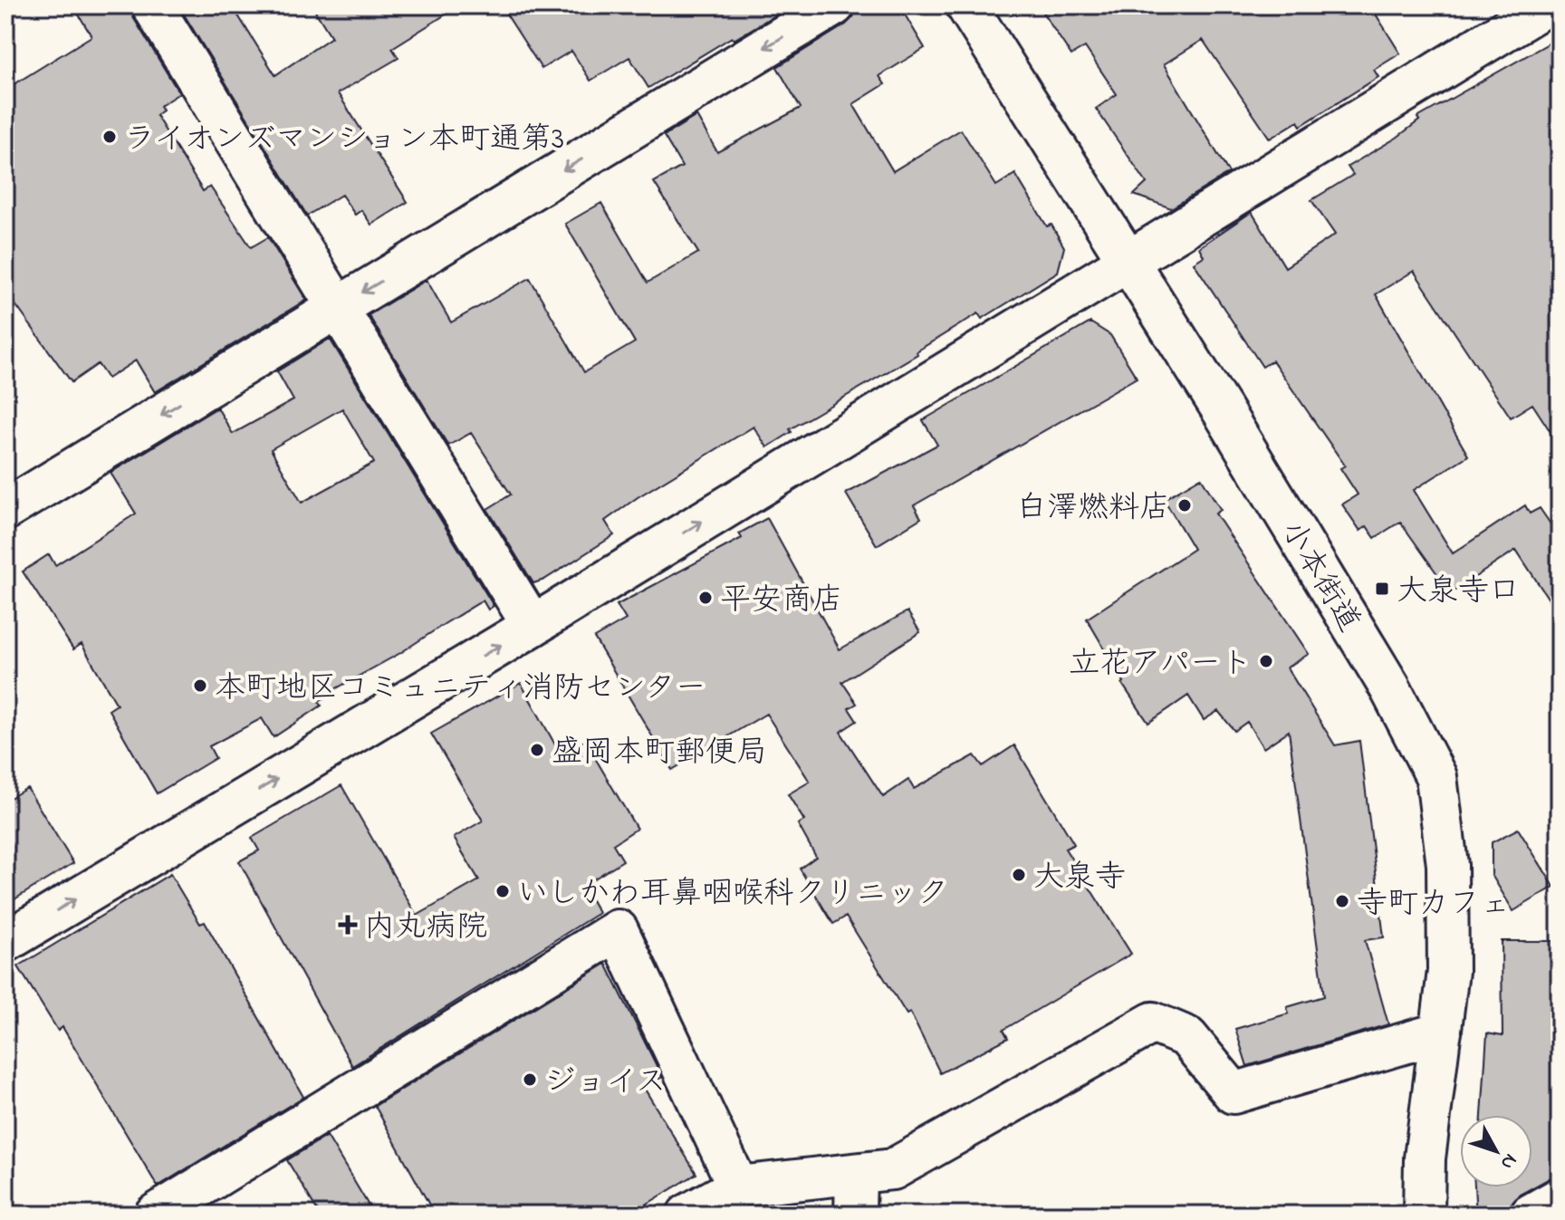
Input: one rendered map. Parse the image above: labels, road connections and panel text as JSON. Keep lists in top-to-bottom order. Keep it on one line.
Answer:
{"streets":{"street":["小本街道"]},"places":{"other":["ライオンズマンション本町通第3","白澤燃料店","平安商店","立花アパート","本町地区コミュニティ消防センター","盛岡本町郵便局","大泉寺","いしかわ耳鼻咽喉科クリニック","寺町カフェ","ジョイス"],"transit":["大泉寺口"],"health":["内丸病院"]},"north":"bottom right"}
